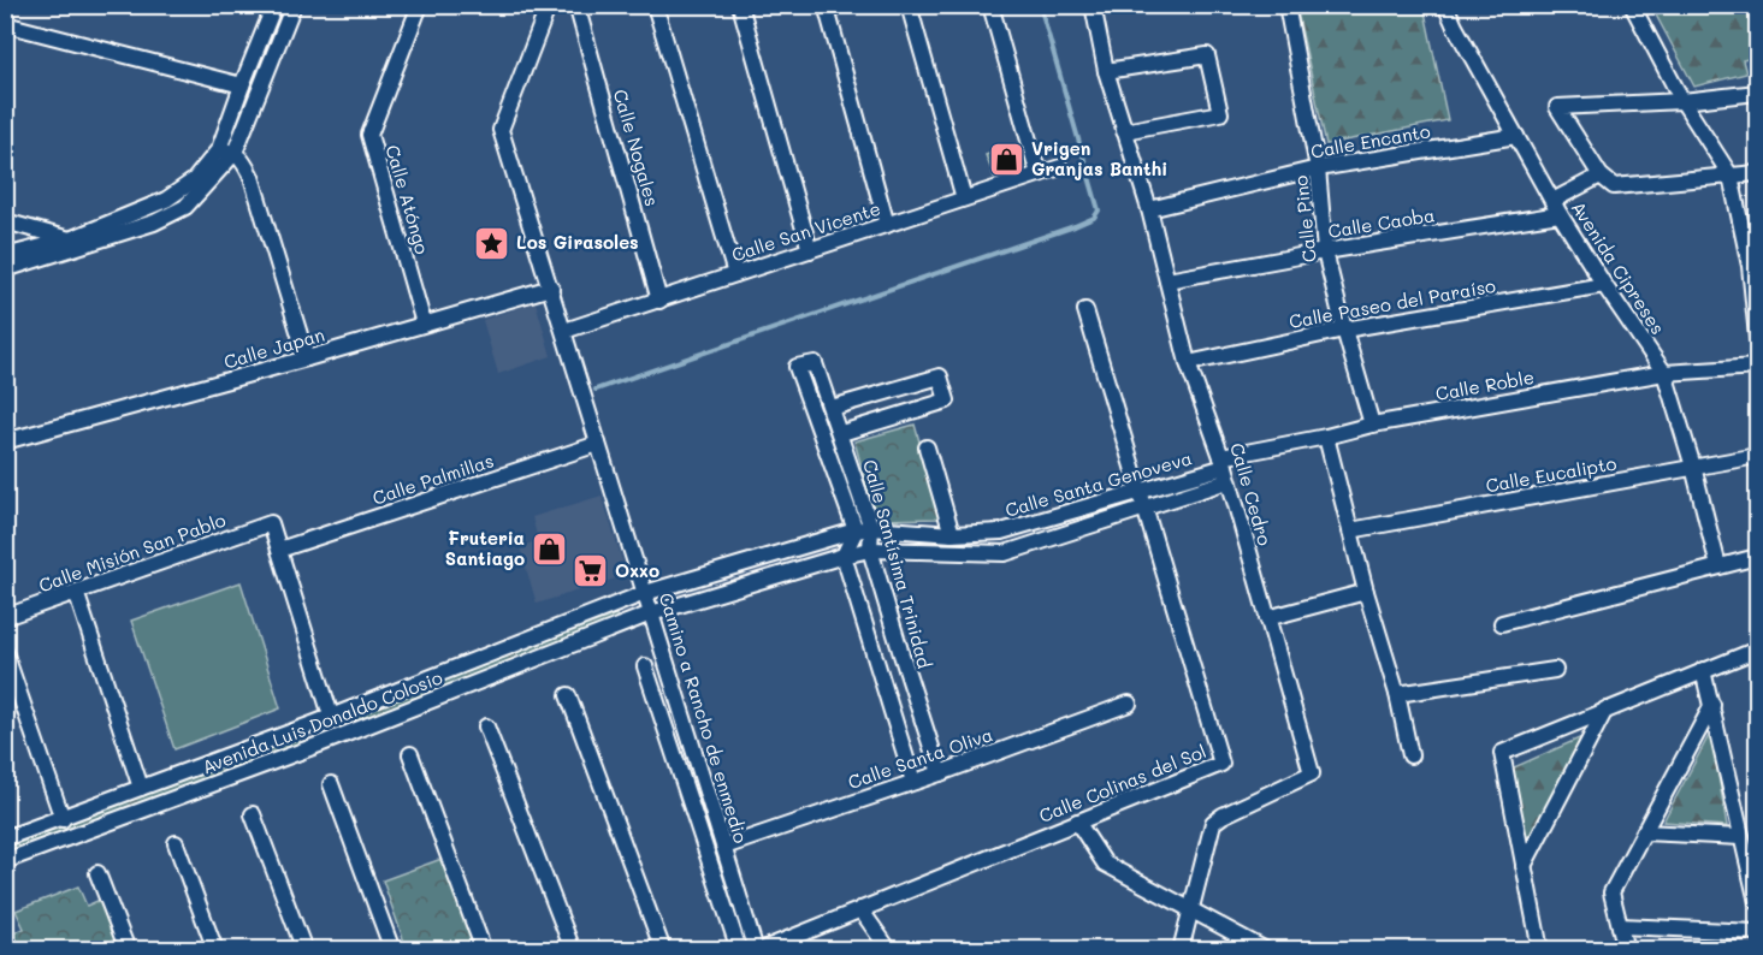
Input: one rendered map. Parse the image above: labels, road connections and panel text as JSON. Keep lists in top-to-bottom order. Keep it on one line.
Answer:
{"streets":{"street":["Calle Encanto","Calle Nogales","Calle Atóngo","Calle Pino","Calle Caoba","Calle San Vicente","Avenida Cipreses","Calle Paseo del Paraíso","Calle Japan","Calle Roble","Calle Eucalipto","Calle Palmillas","Calle Santa Genoveva","Calle Cedro","Calle Misión San Pablo","Calle Santísima Trinidad","Camino a Rancho de enmedio","Avenida Luis Donaldo Colosio","Calle Santa Oliva","Calle Colinas del Sol"]},"crossings":[["Calle Encanto","Calle Pino"],["Calle Encanto","Avenida Cipreses"],["Calle Encanto","Calle Cedro"],["Calle Nogales","Calle San Vicente"],["Calle Atóngo","Calle Japan"],["Calle Pino","Calle Caoba"],["Calle Pino","Calle Paseo del Paraíso"],["Calle Pino","Calle Roble"],["Calle Caoba","Avenida Cipreses"],["Calle Caoba","Calle Cedro"],["Calle San Vicente","Camino a Rancho de enmedio"],["Avenida Cipreses","Calle Paseo del Paraíso"],["Avenida Cipreses","Calle Roble"],["Avenida Cipreses","Calle Eucalipto"],["Calle Paseo del Paraíso","Calle Cedro"],["Calle Japan","Camino a Rancho de enmedio"],["Calle Roble","Calle Santa Genoveva"],["Calle Roble","Calle Cedro"],["Calle Palmillas","Calle Misión San Pablo"],["Calle Palmillas","Camino a Rancho de enmedio"],["Calle Santa Genoveva","Calle Cedro"],["Calle Santa Genoveva","Calle Santísima Trinidad"],["Calle Santa Genoveva","Camino a Rancho de enmedio"],["Calle Santa Genoveva","Avenida Luis Donaldo Colosio"],["Calle Santa Genoveva","Calle Colinas del Sol"],["Calle Santísima Trinidad","Calle Santa Oliva"],["Camino a Rancho de enmedio","Avenida Luis Donaldo Colosio"],["Camino a Rancho de enmedio","Calle Santa Oliva"],["Camino a Rancho de enmedio","Calle Colinas del Sol"]],"places":{"shop":["Vrigen Granjas Banthi","Fruteria Santiago"],"place":["Los Girasoles"],"supermarket":["Oxxo"]}}
